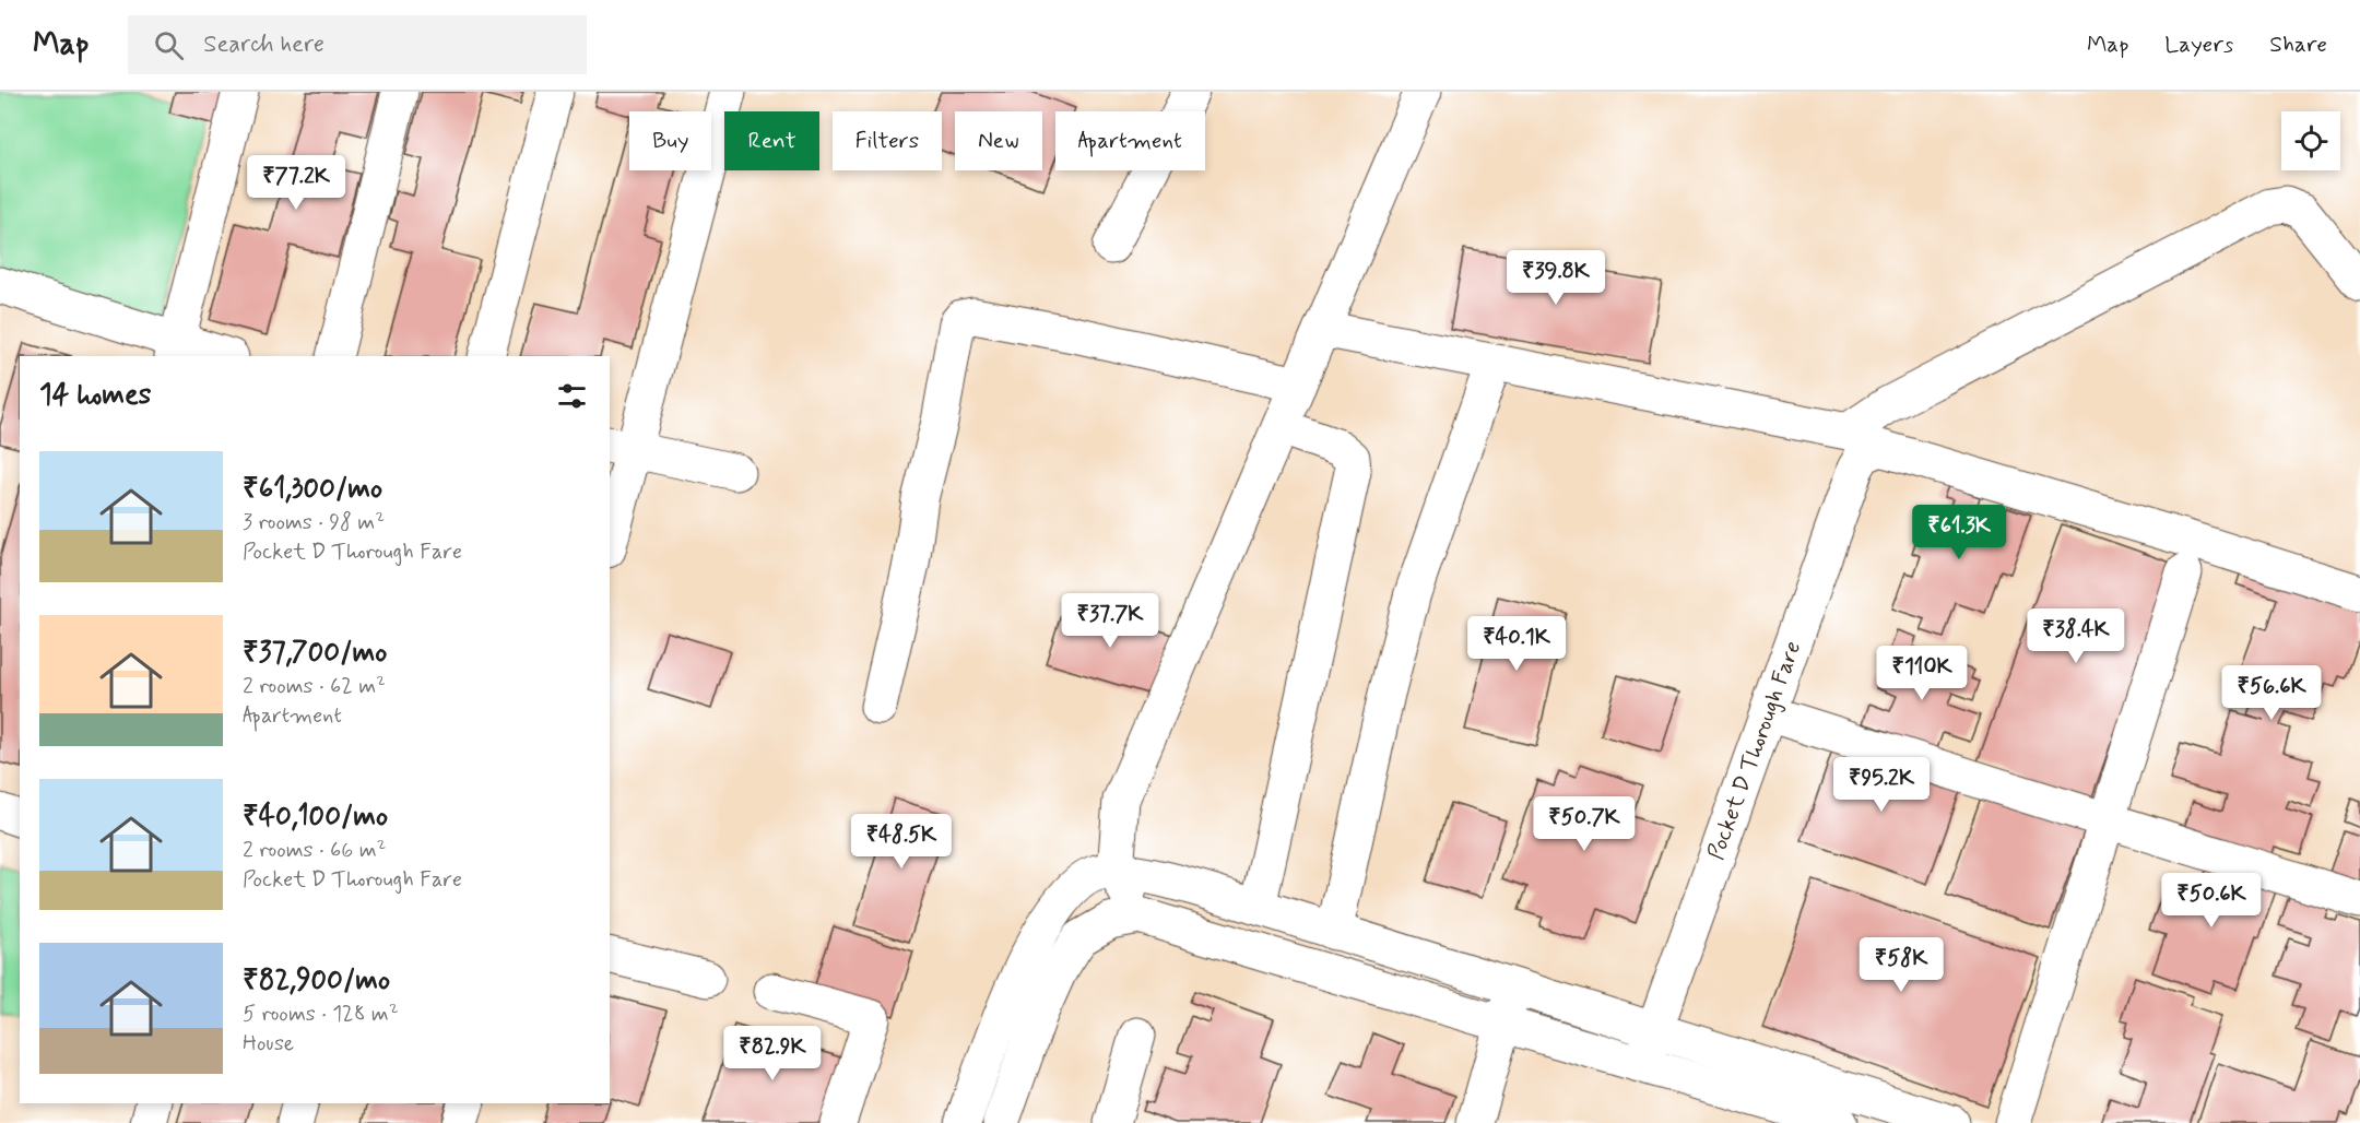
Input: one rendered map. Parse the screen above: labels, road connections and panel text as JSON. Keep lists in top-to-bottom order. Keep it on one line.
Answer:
{"streets":{"street":["Pocket D Thorough Fare"]},"page":{"header":"Map","search":"Search here","nav":["Map","Layers","Share"],"chip":["Buy","Rent","Filters","New","Apartment"],"price":["₹77.2K","₹39.8K","₹61.3K","₹37.7K","₹38.4K","₹40.1K","₹110K","₹56.6K","₹95.2K","₹50.7K","₹48.5K","₹50.6K","₹58K","₹82.9K"],"heading":"14 homes","list":[{"name":"₹61,300/mo","note":"3 rooms · 98 m² · Pocket D Thorough Fare"},{"name":"₹37,700/mo","note":"2 rooms · 62 m² · Apartment"},{"name":"₹40,100/mo","note":"2 rooms · 66 m² · Pocket D Thorough Fare"},{"name":"₹82,900/mo","note":"5 rooms · 128 m² · House"}]}}
